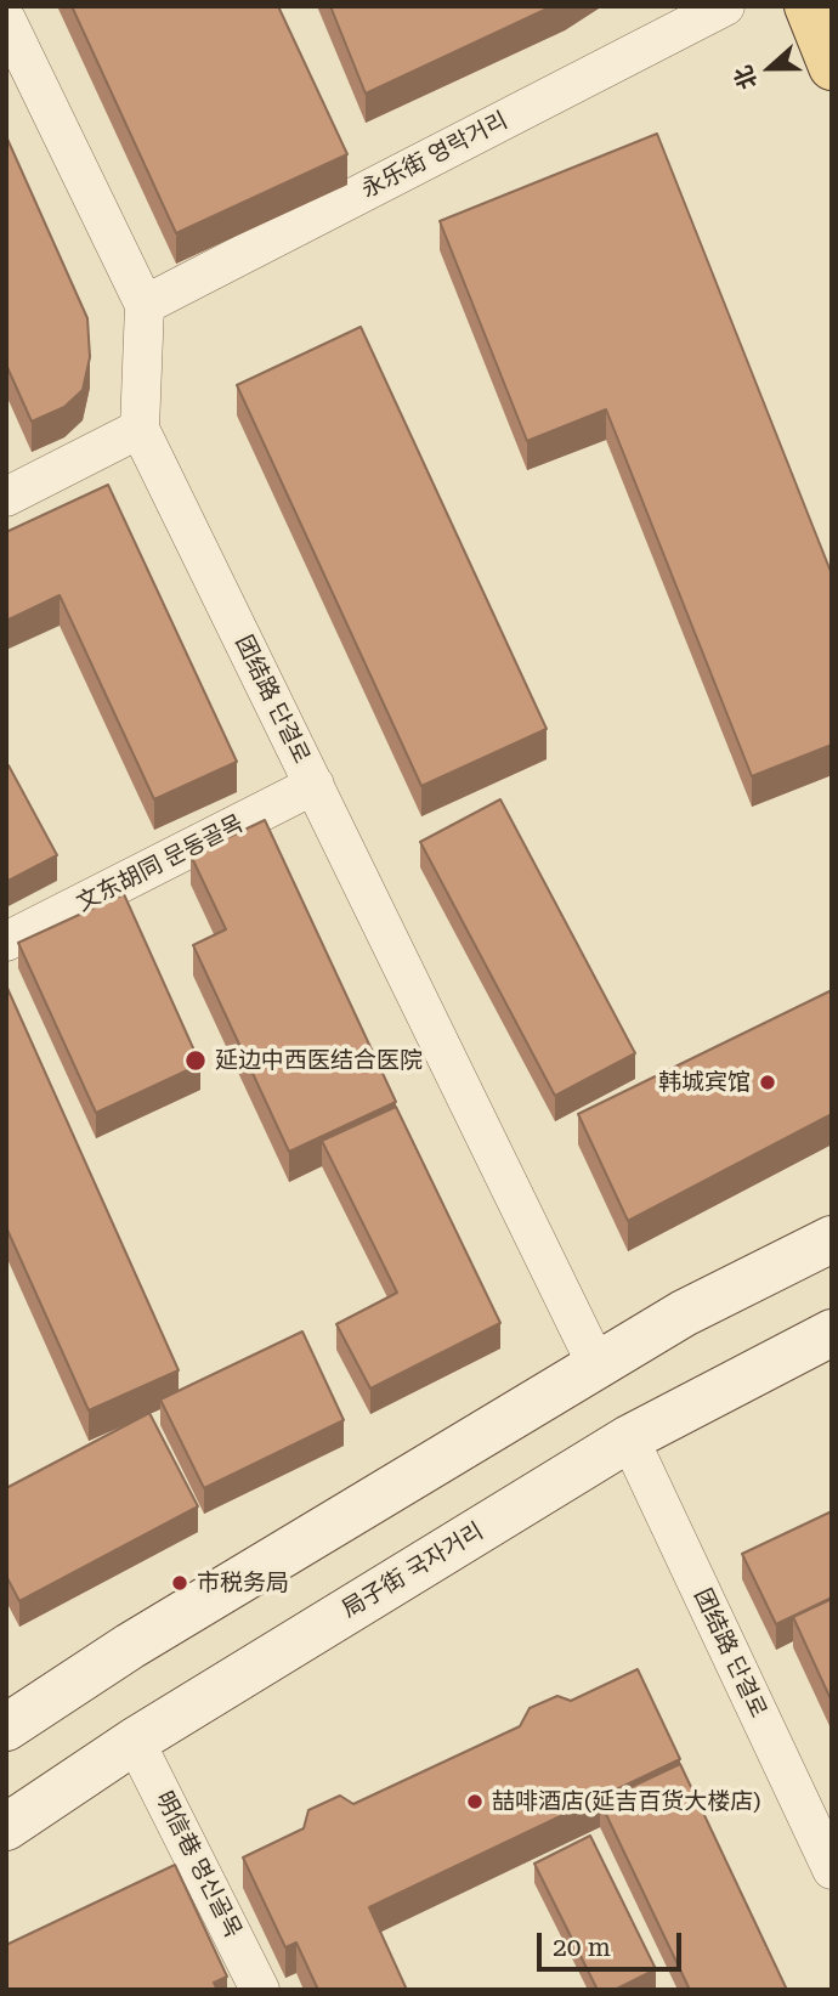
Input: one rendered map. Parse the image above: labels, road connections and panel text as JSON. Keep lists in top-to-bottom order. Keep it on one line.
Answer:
{"streets":{"main road":["局子街 국자거리"],"street":["永乐街 영락거리","团结路 단결로","文东胡同 문동골목","明信巷 명신골목"]},"crossings":[["永乐街 영락거리","团结路 단결로"],["团结路 단결로","文东胡同 문동골목"],["团结路 단결로","局子街 국자거리"],["局子街 국자거리","明信巷 명신골목"]],"places":["延边中西医结合医院","韩城宾馆","市税务局","喆啡酒店(延吉百货大楼店)"],"scale_bar":"20 m","north":"left"}
